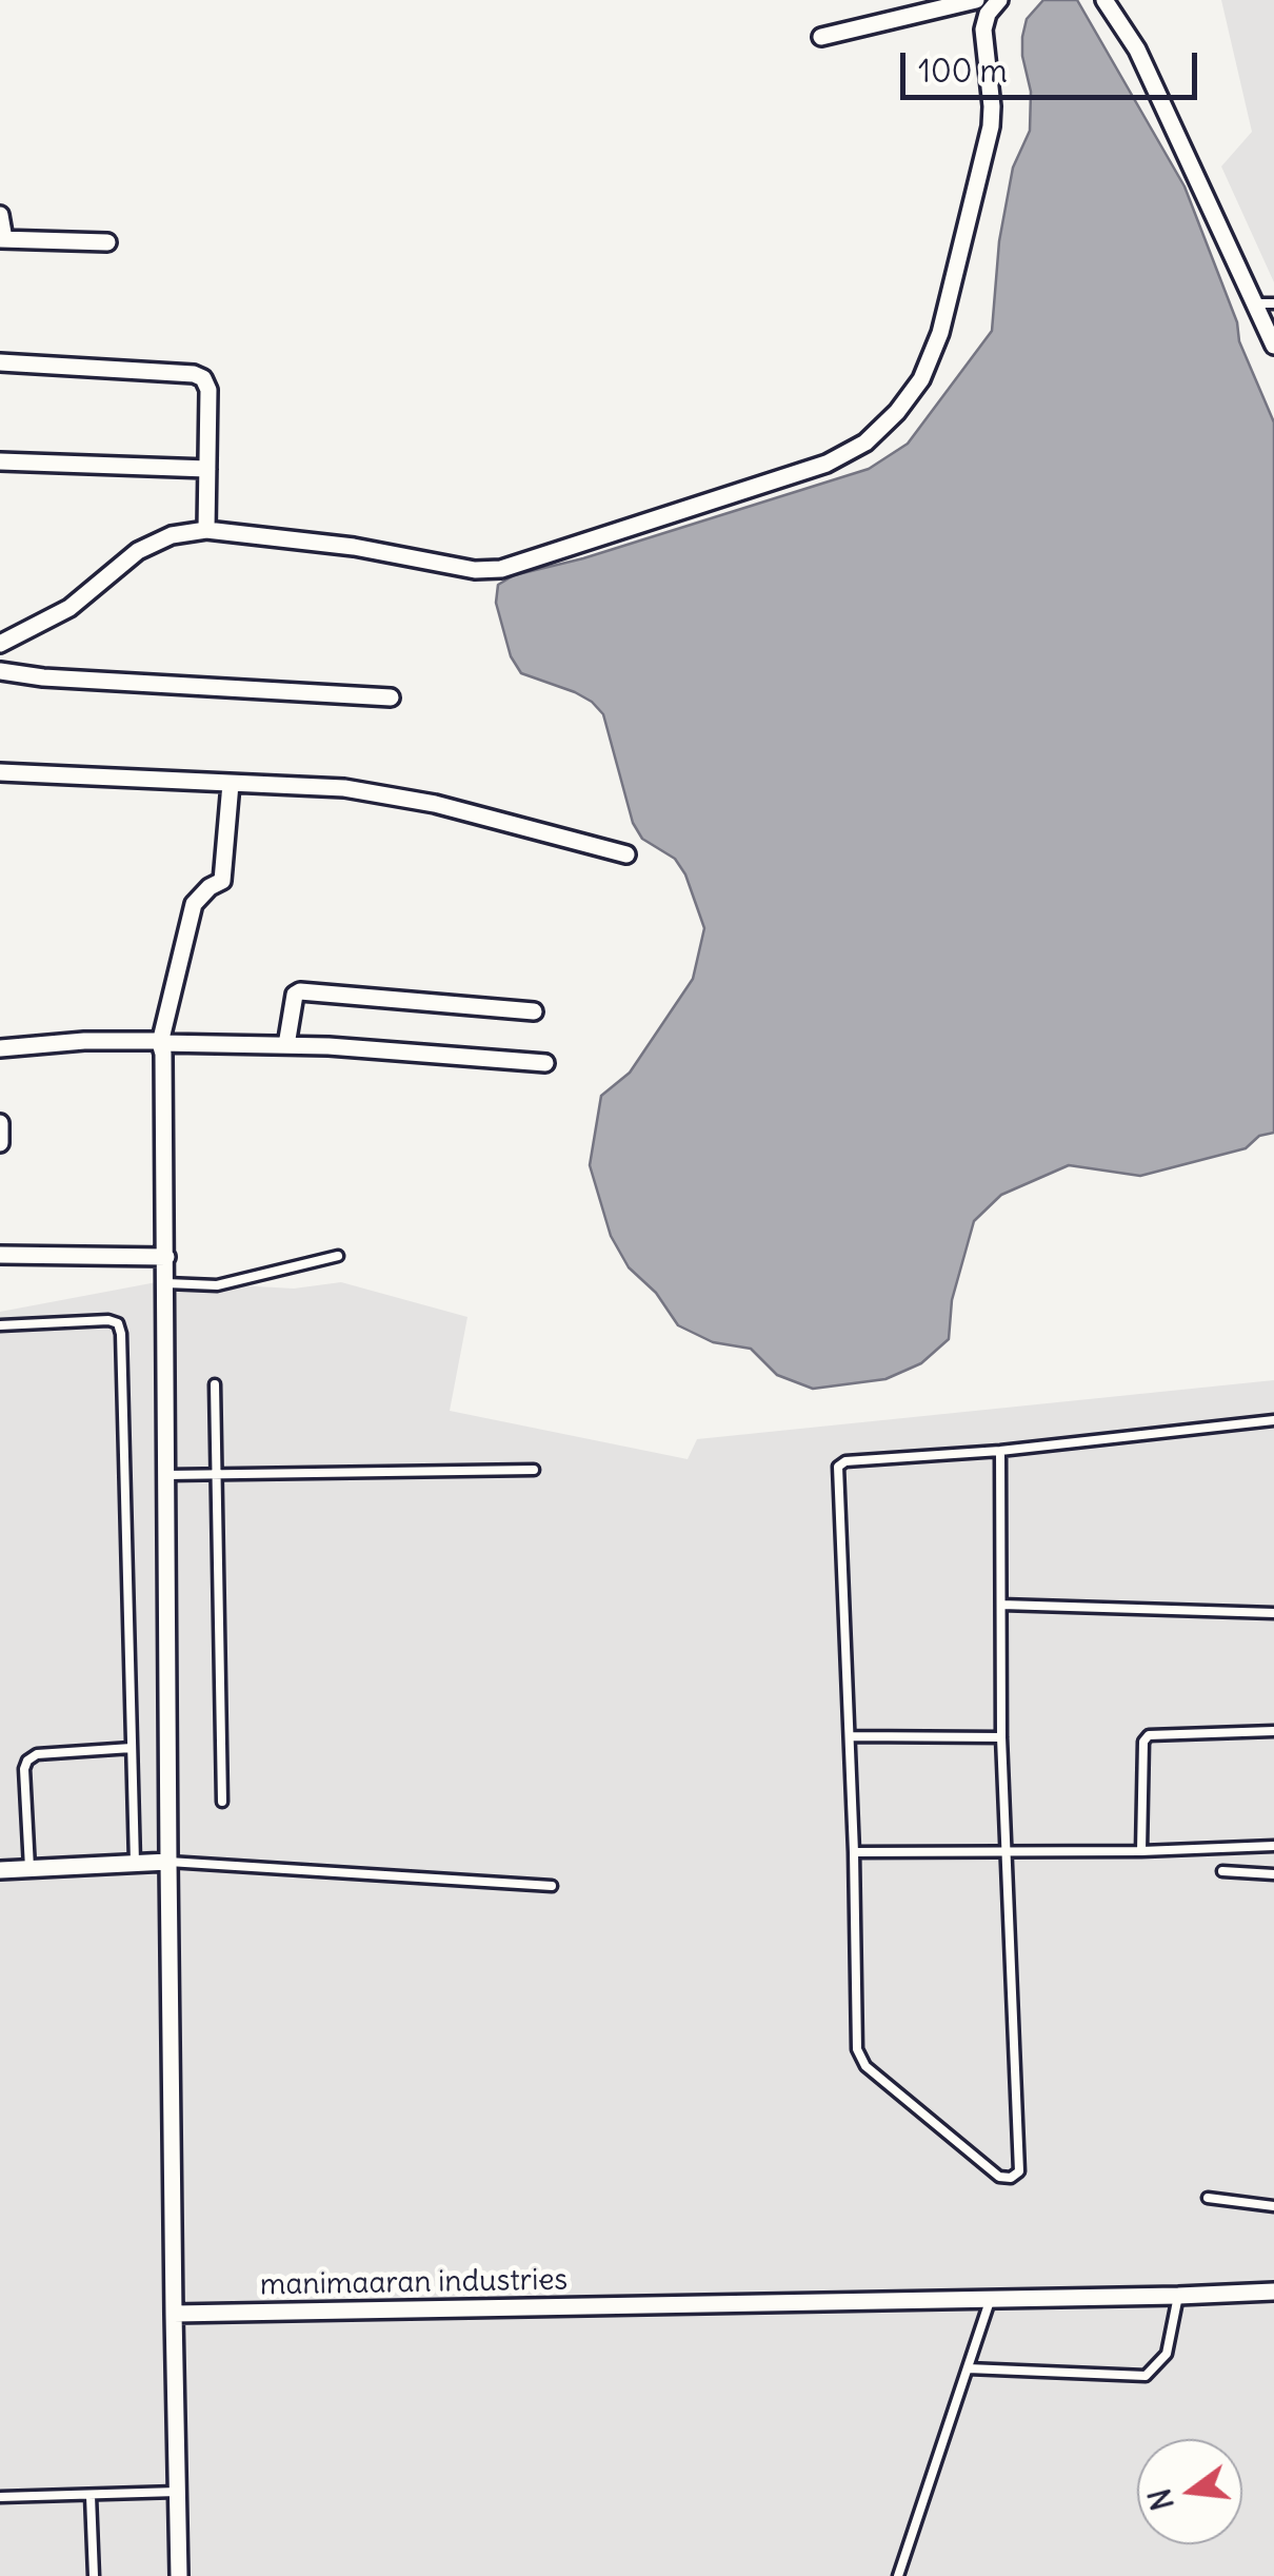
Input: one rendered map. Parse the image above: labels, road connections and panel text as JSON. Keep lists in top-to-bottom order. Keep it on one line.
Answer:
{"streets":{"street":["manimaaran industries"]},"scale_bar":"100 m","north":"left"}
